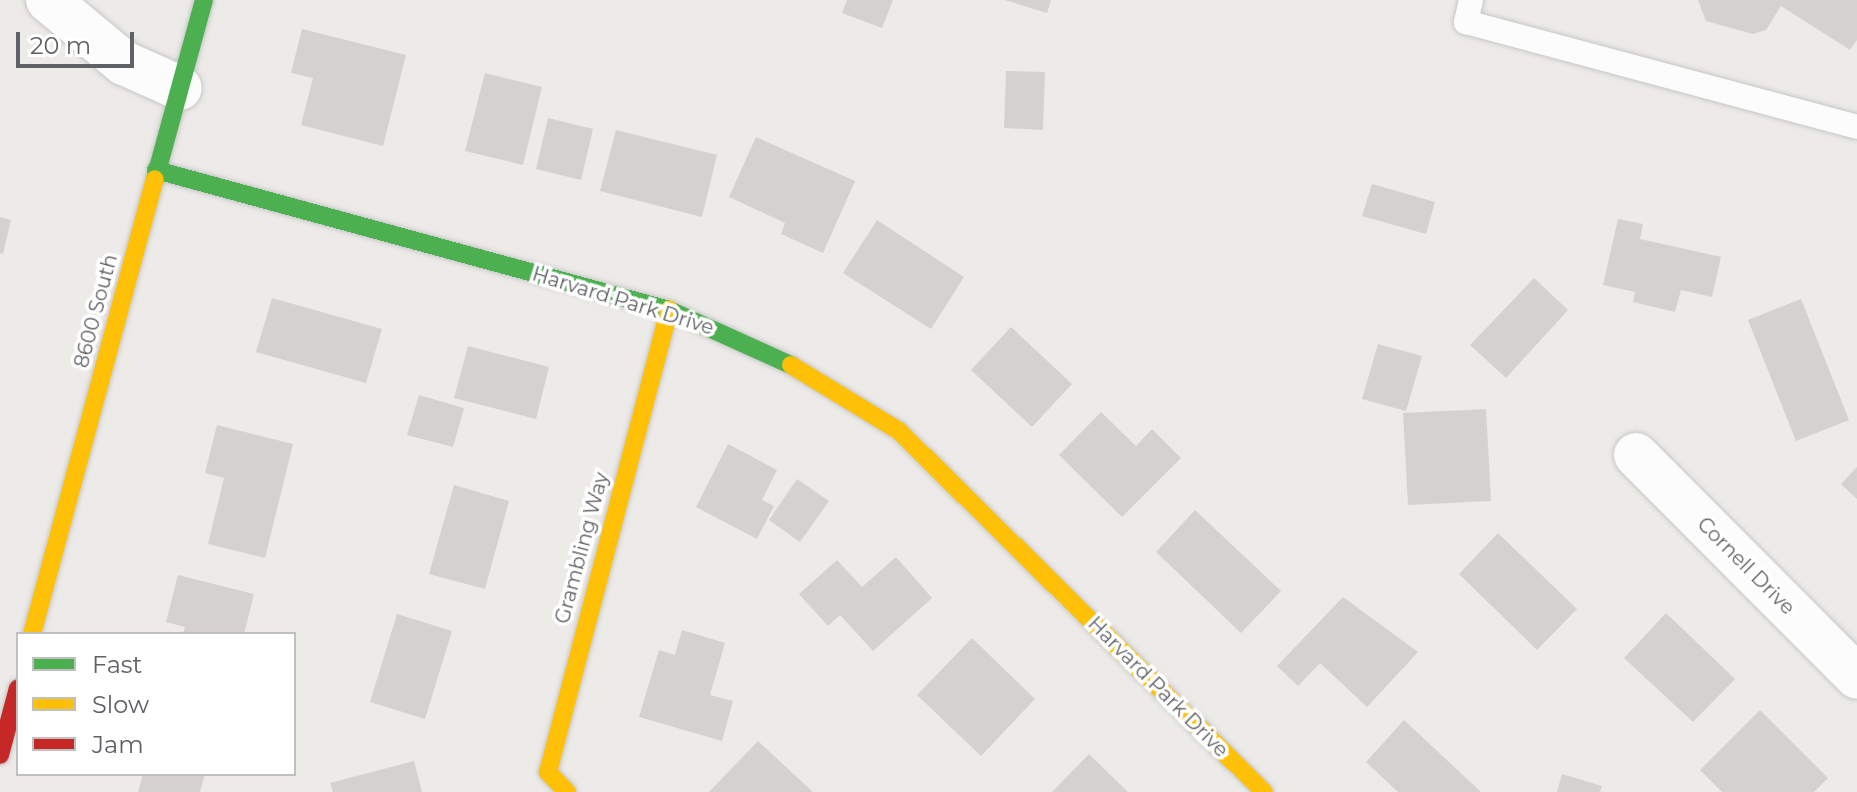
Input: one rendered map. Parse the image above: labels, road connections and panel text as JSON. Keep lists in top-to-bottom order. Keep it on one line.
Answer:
{"streets":{"street":["Harvard Park Drive","8600 South","Grambling Way","Cornell Drive"]},"crossings":[["Harvard Park Drive","8600 South"],["Harvard Park Drive","Grambling Way"]],"legend":["Fast","Slow","Jam"],"scale_bar":"20 m"}
